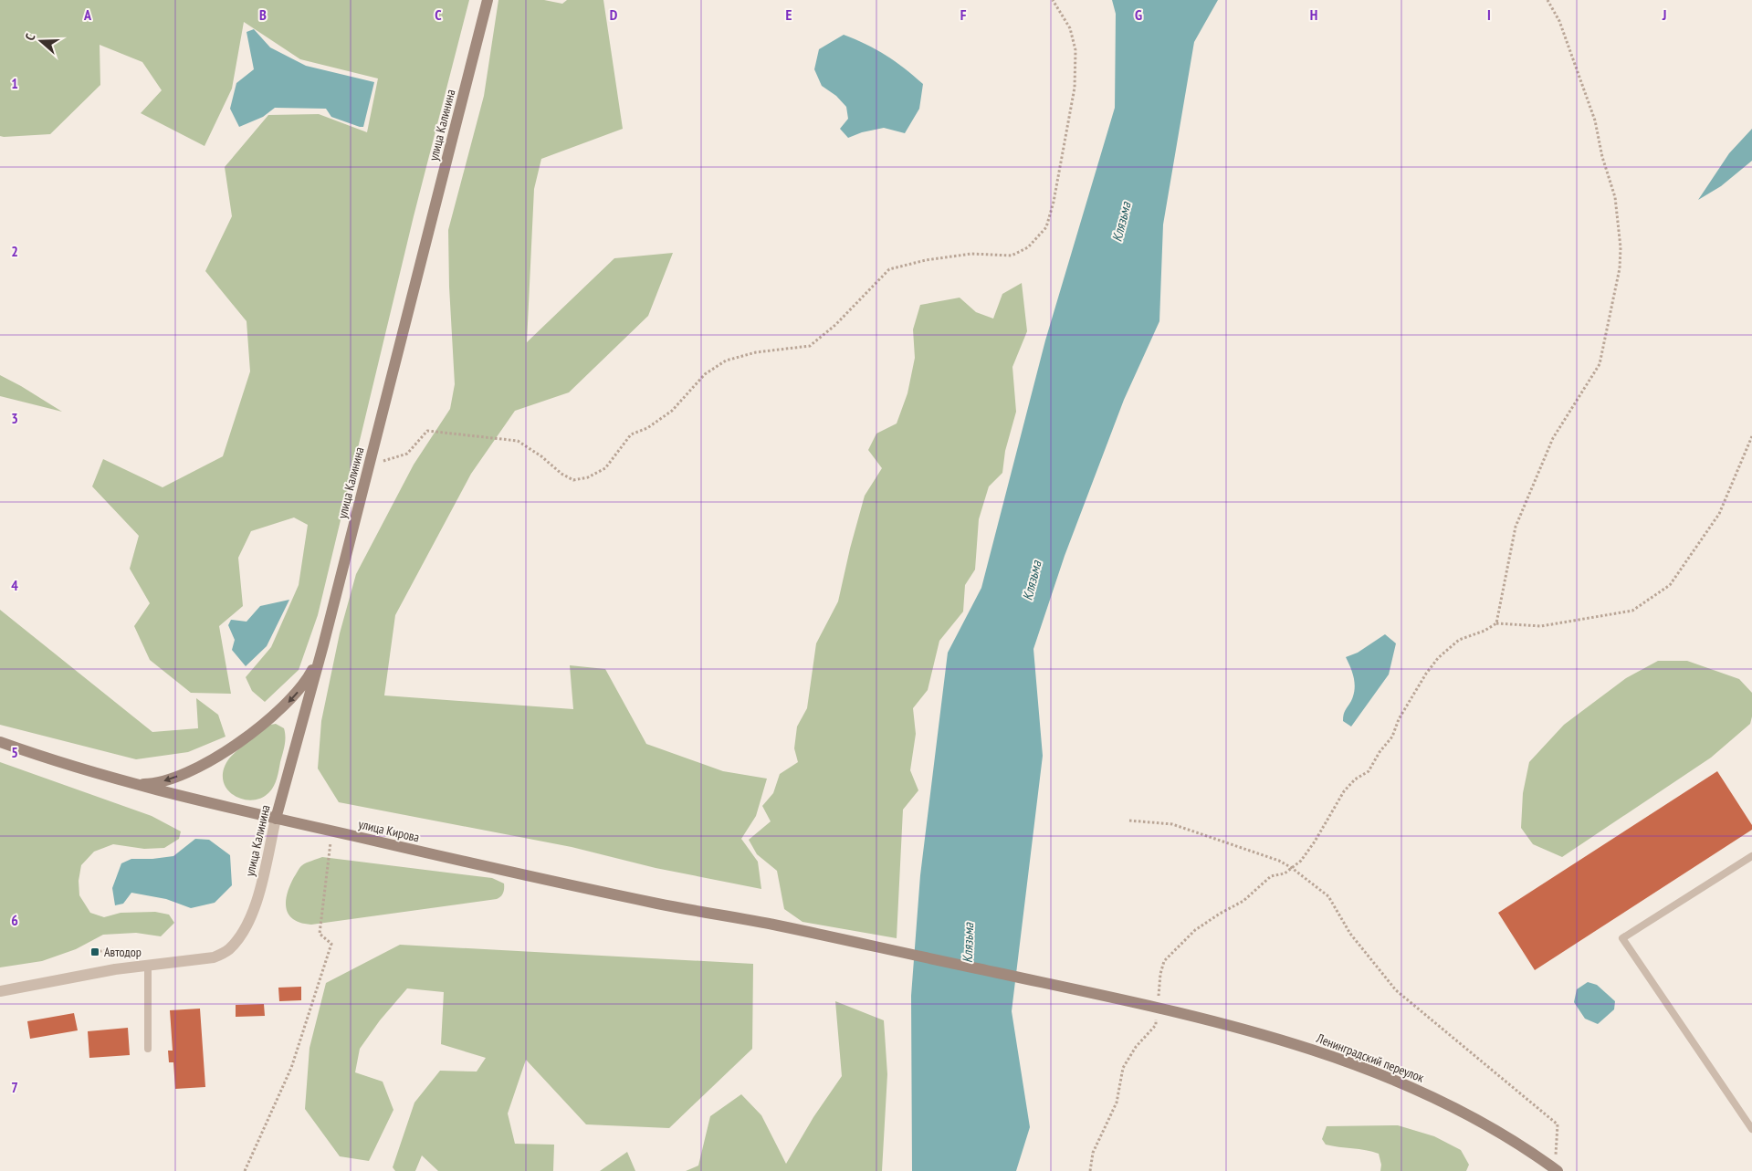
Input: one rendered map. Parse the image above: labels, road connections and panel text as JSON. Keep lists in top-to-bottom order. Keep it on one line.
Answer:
{"streets":{"main road":["улица Калинина","улица Кирова","Ленинградский переулок"]},"crossings":[["улица Калинина","улица Кирова"],["улица Кирова","Ленинградский переулок"]],"water":["Клязьма"],"places":{"transit":["Автодор"]},"north":"left","grid":{"columns":["A","B","C","D","E","F","G","H","I","J"],"rows":["1","2","3","4","5","6","7"]}}
